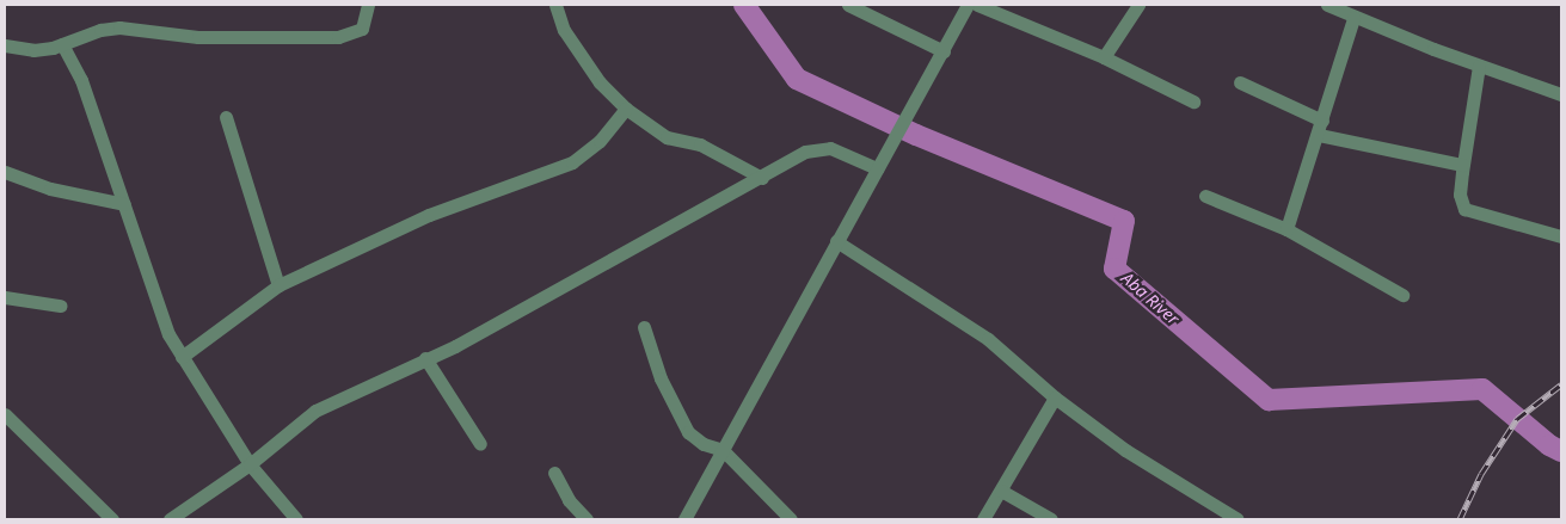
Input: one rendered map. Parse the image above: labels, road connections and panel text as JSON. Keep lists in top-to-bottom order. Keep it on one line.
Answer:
{"water":["Aba River"]}
